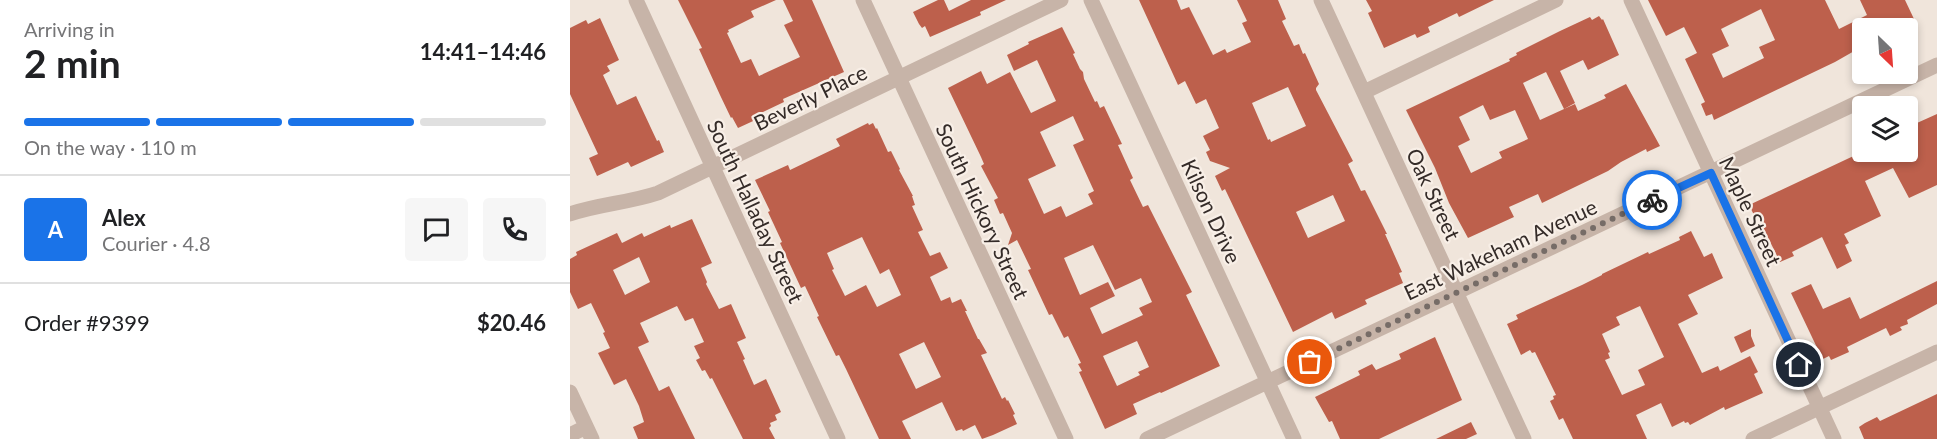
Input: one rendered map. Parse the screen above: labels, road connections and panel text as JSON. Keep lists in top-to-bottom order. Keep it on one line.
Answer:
{"streets":{"street":["Beverly Place","Oak Street","South Halladay Street","South Hickory Street","Kilson Drive","Maple Street","East Wakeham Avenue"]},"crossings":[["Beverly Place","South Halladay Street"],["Beverly Place","South Hickory Street"],["Oak Street","East Wakeham Avenue"],["Kilson Drive","East Wakeham Avenue"],["Maple Street","East Wakeham Avenue"]],"north":"bottom right","page":{"heading":["2 min","Arriving in","14:41–14:46"],"panel":["Alex","Courier · 4.8","Order #9399","$20.46"],"bar":"On the way · 110 m","round":"A"}}
